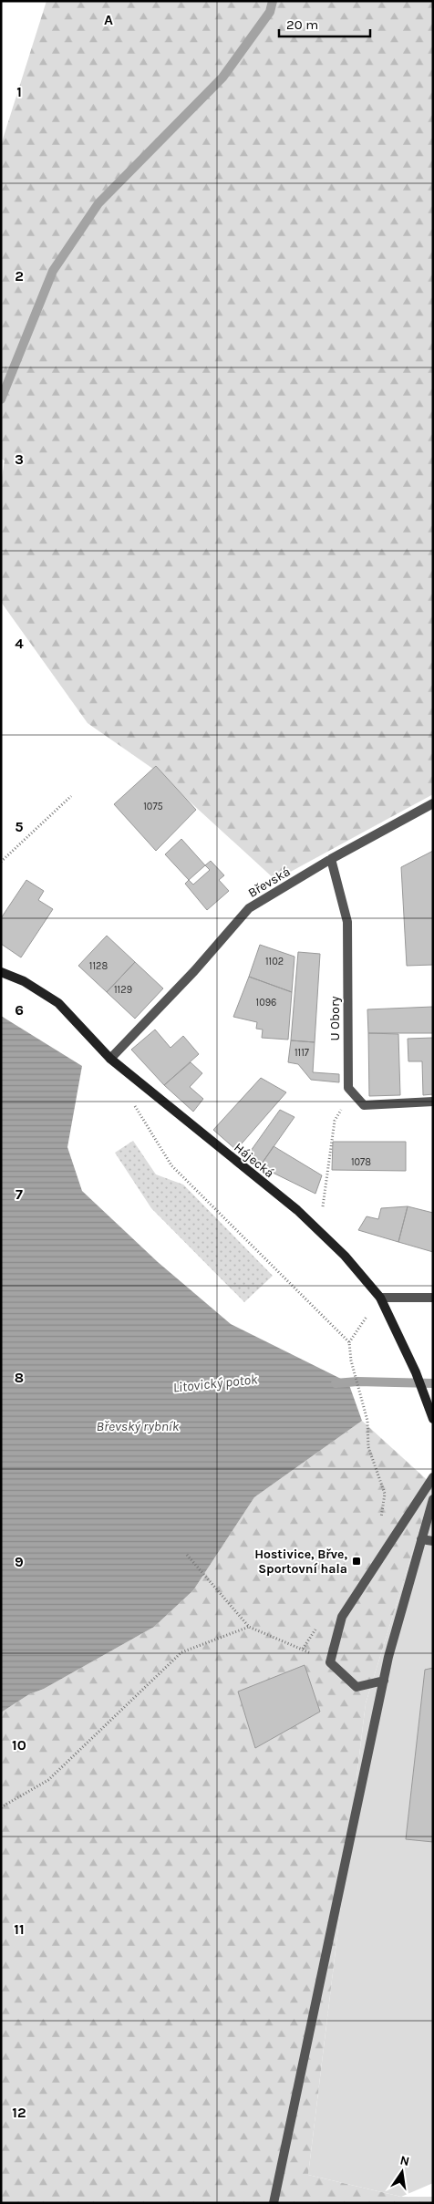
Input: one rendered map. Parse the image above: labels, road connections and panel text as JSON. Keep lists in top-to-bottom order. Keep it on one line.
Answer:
{"streets":{"street":["Břevská","U Obory","Hájecká"]},"crossings":[["Břevská","U Obory"],["Břevská","Hájecká"]],"water":["Litovický potok","Břevský rybník"],"places":{"transit":["Hostivice, Břve, Sportovní hala"]},"house_numbers":["1075","1102","1128","1129","1096","1117","1078"],"scale_bar":"20 m","north":"top","grid":{"columns":["A"],"rows":["1","2","3","4","5","6","7","8","9","10","11","12"]}}
